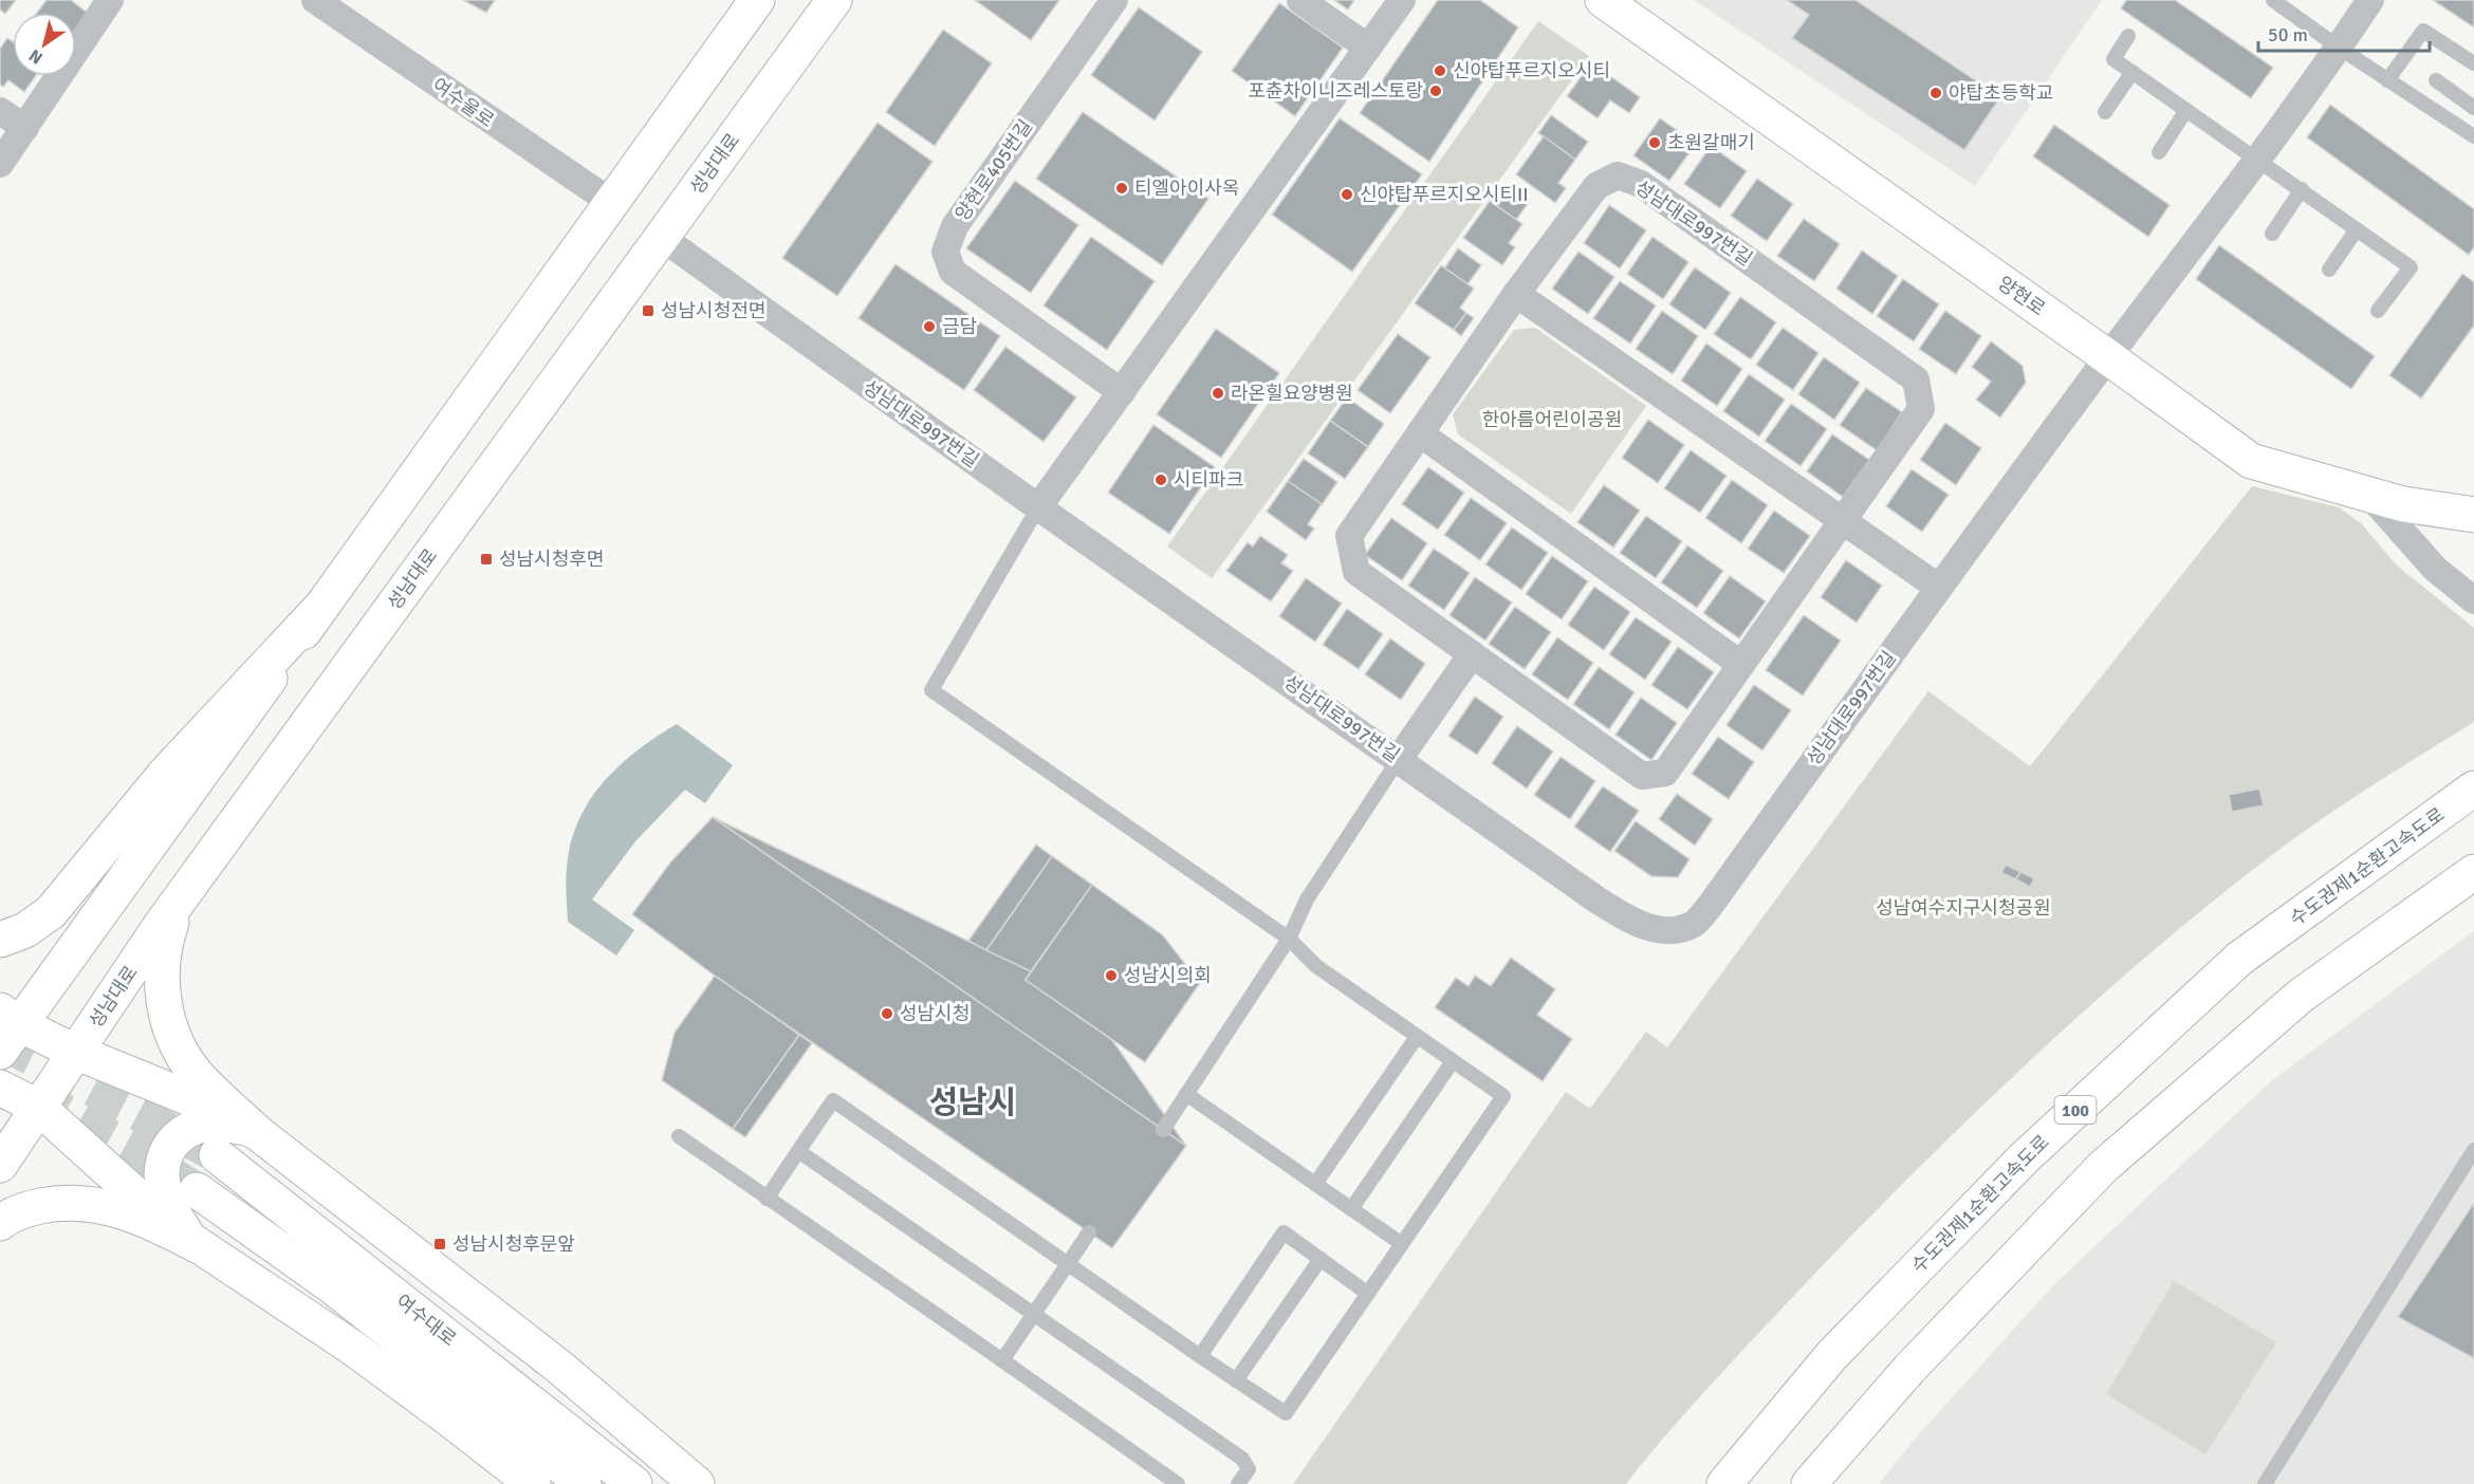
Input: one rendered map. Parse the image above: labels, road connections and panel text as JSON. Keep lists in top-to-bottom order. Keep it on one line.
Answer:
{"streets":{"main road":["성남대로","양현로","수도권제1순환고속도로","100","여수대로"],"street":["여수울로","양현로405번길","성남대로997번길"]},"crossings":[["성남대로","성남대로997번길"],["성남대로997번길","양현로"]],"districts":["성남시"],"parks":["한아름어린이공원","성남여수지구시청공원"],"places":{"other":["신야탑푸르지오시티","포츈차이니즈레스토랑","야탑초등학교","초원갈매기","티엘아이사옥","신야탑푸르지오시티II","금담","라온힐요양병원","시티파크","성남시의회","성남시청"],"transit":["성남시청전면","성남시청후면","성남시청후문앞"]},"scale_bar":"50 m","north":"bottom left"}
